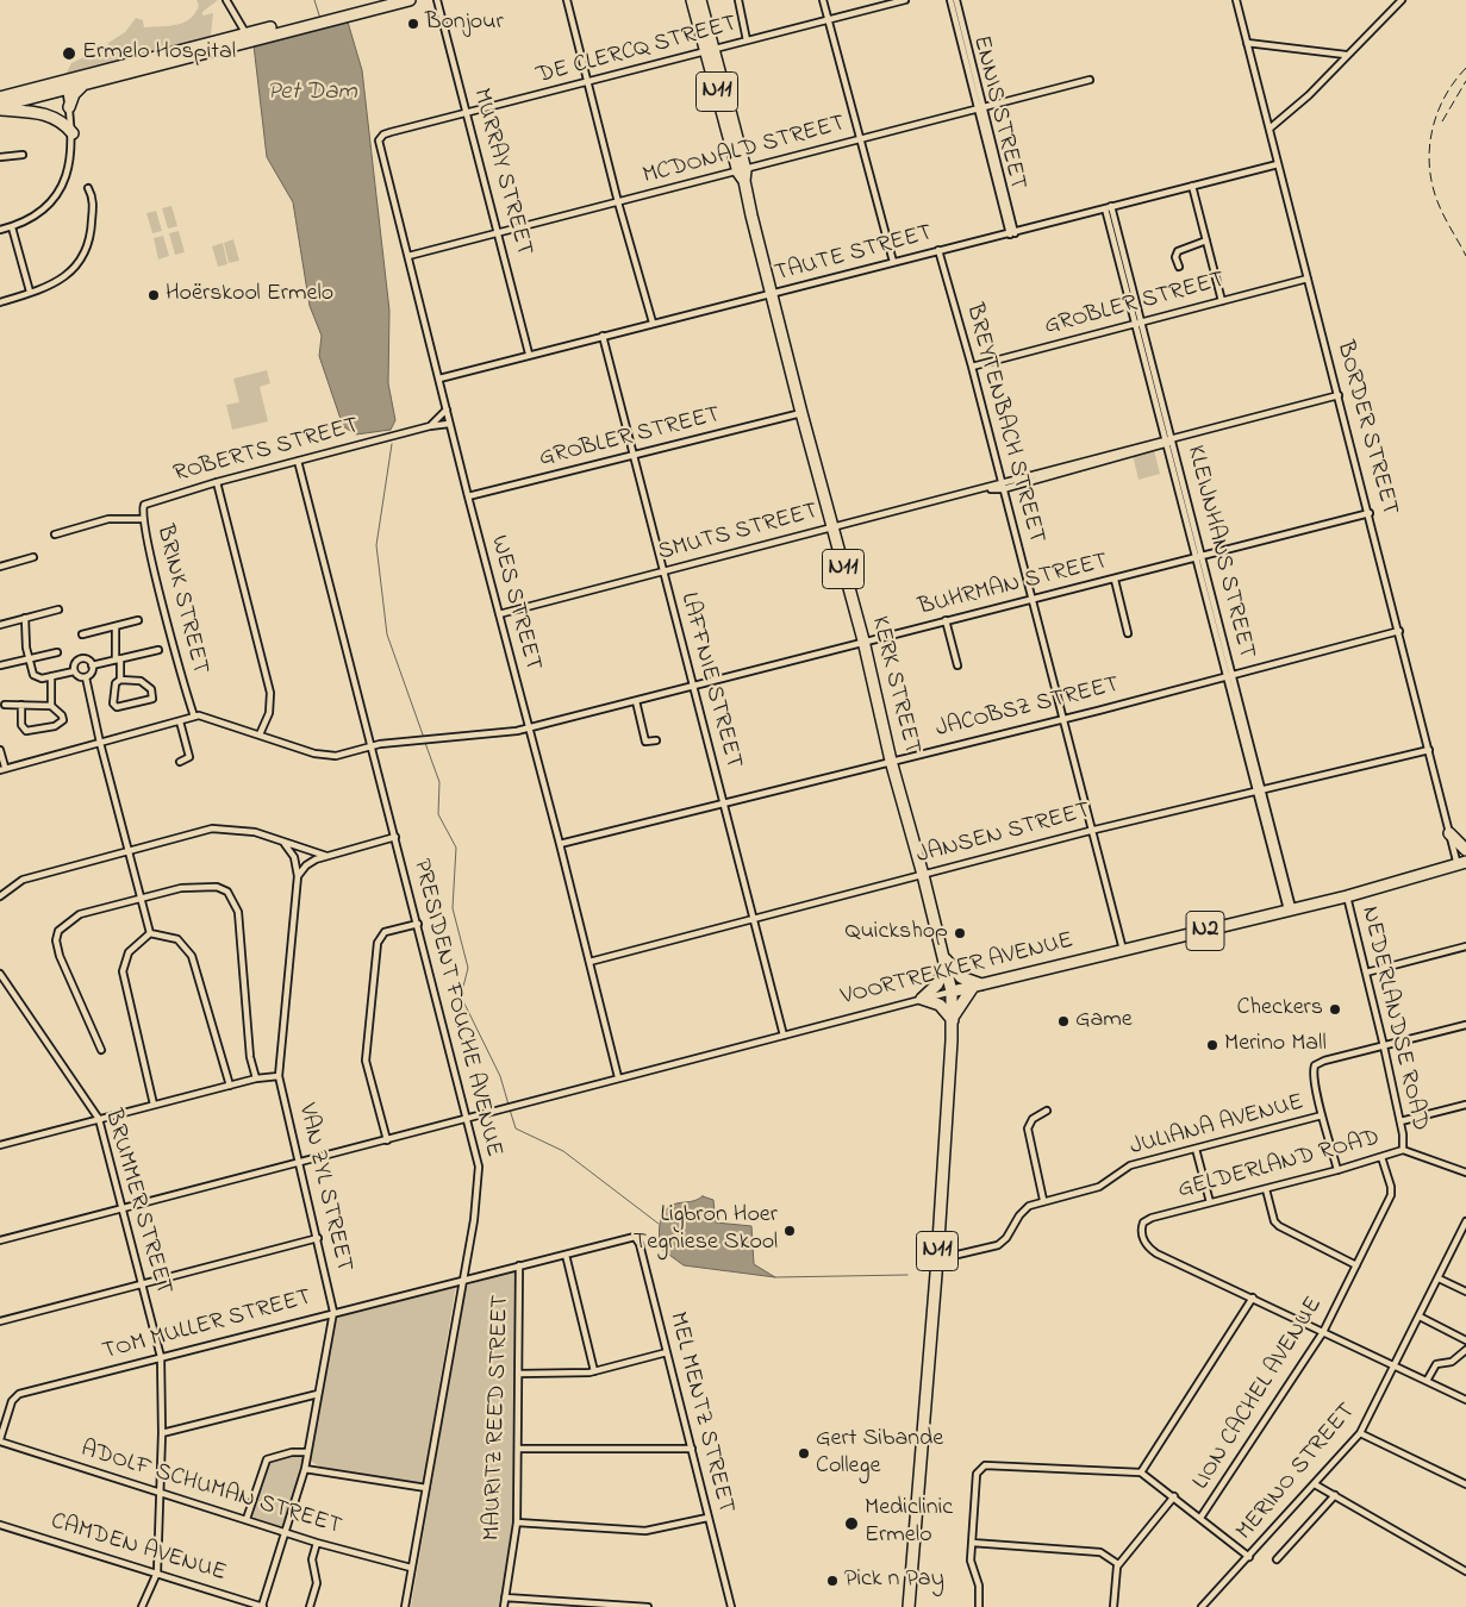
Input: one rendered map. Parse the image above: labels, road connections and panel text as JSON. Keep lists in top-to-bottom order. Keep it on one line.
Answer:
{"streets":{"highway":["N11","KERK STREET","N2","VOORTREKKER AVENUE"],"street":["DE CLERCQ STREET","ENNIS STREET","MCDONALD STREET","MURRAY STREET","TAUTE STREET","GROBLER STREET","BREYTENBACH STREET","BORDER STREET","ROBERTS STREET","SMUTS STREET","KLEIJNHANS STREET","BUHRMAN STREET","BRINK STREET","WES STREET","LAFFNIE STREET","JACOBSZ STREET","JANSEN STREET","PRESIDENT FOUCHE AVENUE","NEDERLANDSE ROAD","JULIANA AVENUE","GELDERLAND ROAD","VAN ZYL STREET","BRUMMER STREET","TOM MULLER STREET","LION CACHEL AVENUE","MEL MENTZ STREET","MAURITZ REED STREET","MERINO STREET","ADOLF SCHUMAN STREET","CAMDEN AVENUE"]},"crossings":[["DE CLERCQ STREET","MURRAY STREET"],["DE CLERCQ STREET","WES STREET"],["DE CLERCQ STREET","KERK STREET"],["N11","KERK STREET"],["N11","VOORTREKKER AVENUE"],["N11","JULIANA AVENUE"],["ENNIS STREET","MCDONALD STREET"],["ENNIS STREET","TAUTE STREET"],["MCDONALD STREET","MURRAY STREET"],["MCDONALD STREET","WES STREET"],["MCDONALD STREET","KERK STREET"],["MURRAY STREET","TAUTE STREET"],["TAUTE STREET","BREYTENBACH STREET"],["TAUTE STREET","BORDER STREET"],["TAUTE STREET","KLEIJNHANS STREET"],["TAUTE STREET","WES STREET"],["TAUTE STREET","LAFFNIE STREET"],["TAUTE STREET","KERK STREET"],["GROBLER STREET","BREYTENBACH STREET"],["GROBLER STREET","BORDER STREET"],["GROBLER STREET","KLEIJNHANS STREET"],["GROBLER STREET","WES STREET"],["GROBLER STREET","LAFFNIE STREET"],["GROBLER STREET","KERK STREET"],["BREYTENBACH STREET","SMUTS STREET"],["BREYTENBACH STREET","BUHRMAN STREET"],["BREYTENBACH STREET","JACOBSZ STREET"],["BREYTENBACH STREET","JANSEN STREET"],["BREYTENBACH STREET","VOORTREKKER AVENUE"],["BORDER STREET","SMUTS STREET"],["BORDER STREET","BUHRMAN STREET"],["BORDER STREET","JACOBSZ STREET"],["BORDER STREET","JANSEN STREET"],["BORDER STREET","VOORTREKKER AVENUE"],["ROBERTS STREET","BRINK STREET"],["ROBERTS STREET","WES STREET"],["ROBERTS STREET","PRESIDENT FOUCHE AVENUE"],["SMUTS STREET","KLEIJNHANS STREET"],["SMUTS STREET","WES STREET"],["SMUTS STREET","LAFFNIE STREET"],["SMUTS STREET","KERK STREET"],["KLEIJNHANS STREET","BUHRMAN STREET"],["KLEIJNHANS STREET","JACOBSZ STREET"],["KLEIJNHANS STREET","JANSEN STREET"],["KLEIJNHANS STREET","VOORTREKKER AVENUE"],["BUHRMAN STREET","BRINK STREET"],["BUHRMAN STREET","WES STREET"],["BUHRMAN STREET","LAFFNIE STREET"],["BUHRMAN STREET","KERK STREET"],["BUHRMAN STREET","PRESIDENT FOUCHE AVENUE"],["WES STREET","JACOBSZ STREET"],["WES STREET","JANSEN STREET"],["WES STREET","VOORTREKKER AVENUE"],["LAFFNIE STREET","JACOBSZ STREET"],["LAFFNIE STREET","JANSEN STREET"],["LAFFNIE STREET","VOORTREKKER AVENUE"],["KERK STREET","JACOBSZ STREET"],["KERK STREET","JANSEN STREET"],["KERK STREET","VOORTREKKER AVENUE"],["VOORTREKKER AVENUE","PRESIDENT FOUCHE AVENUE"],["VOORTREKKER AVENUE","NEDERLANDSE ROAD"],["VOORTREKKER AVENUE","VAN ZYL STREET"],["VOORTREKKER AVENUE","BRUMMER STREET"],["PRESIDENT FOUCHE AVENUE","TOM MULLER STREET"],["PRESIDENT FOUCHE AVENUE","ADOLF SCHUMAN STREET"],["NEDERLANDSE ROAD","GELDERLAND ROAD"],["GELDERLAND ROAD","LION CACHEL AVENUE"],["VAN ZYL STREET","TOM MULLER STREET"],["VAN ZYL STREET","ADOLF SCHUMAN STREET"],["VAN ZYL STREET","CAMDEN AVENUE"],["BRUMMER STREET","TOM MULLER STREET"],["BRUMMER STREET","ADOLF SCHUMAN STREET"],["BRUMMER STREET","CAMDEN AVENUE"],["TOM MULLER STREET","MEL MENTZ STREET"],["TOM MULLER STREET","MAURITZ REED STREET"],["TOM MULLER STREET","ADOLF SCHUMAN STREET"]],"water":["Pet Dam"],"places":["Bonjour","Ermelo Hospital","Hoërskool Ermelo","Quickshop","Checkers","Game","Merino Mall","Ligbron Hoer Tegniese Skool","Gert Sibande College","Mediclinic Ermelo","Pick n Pay"]}
